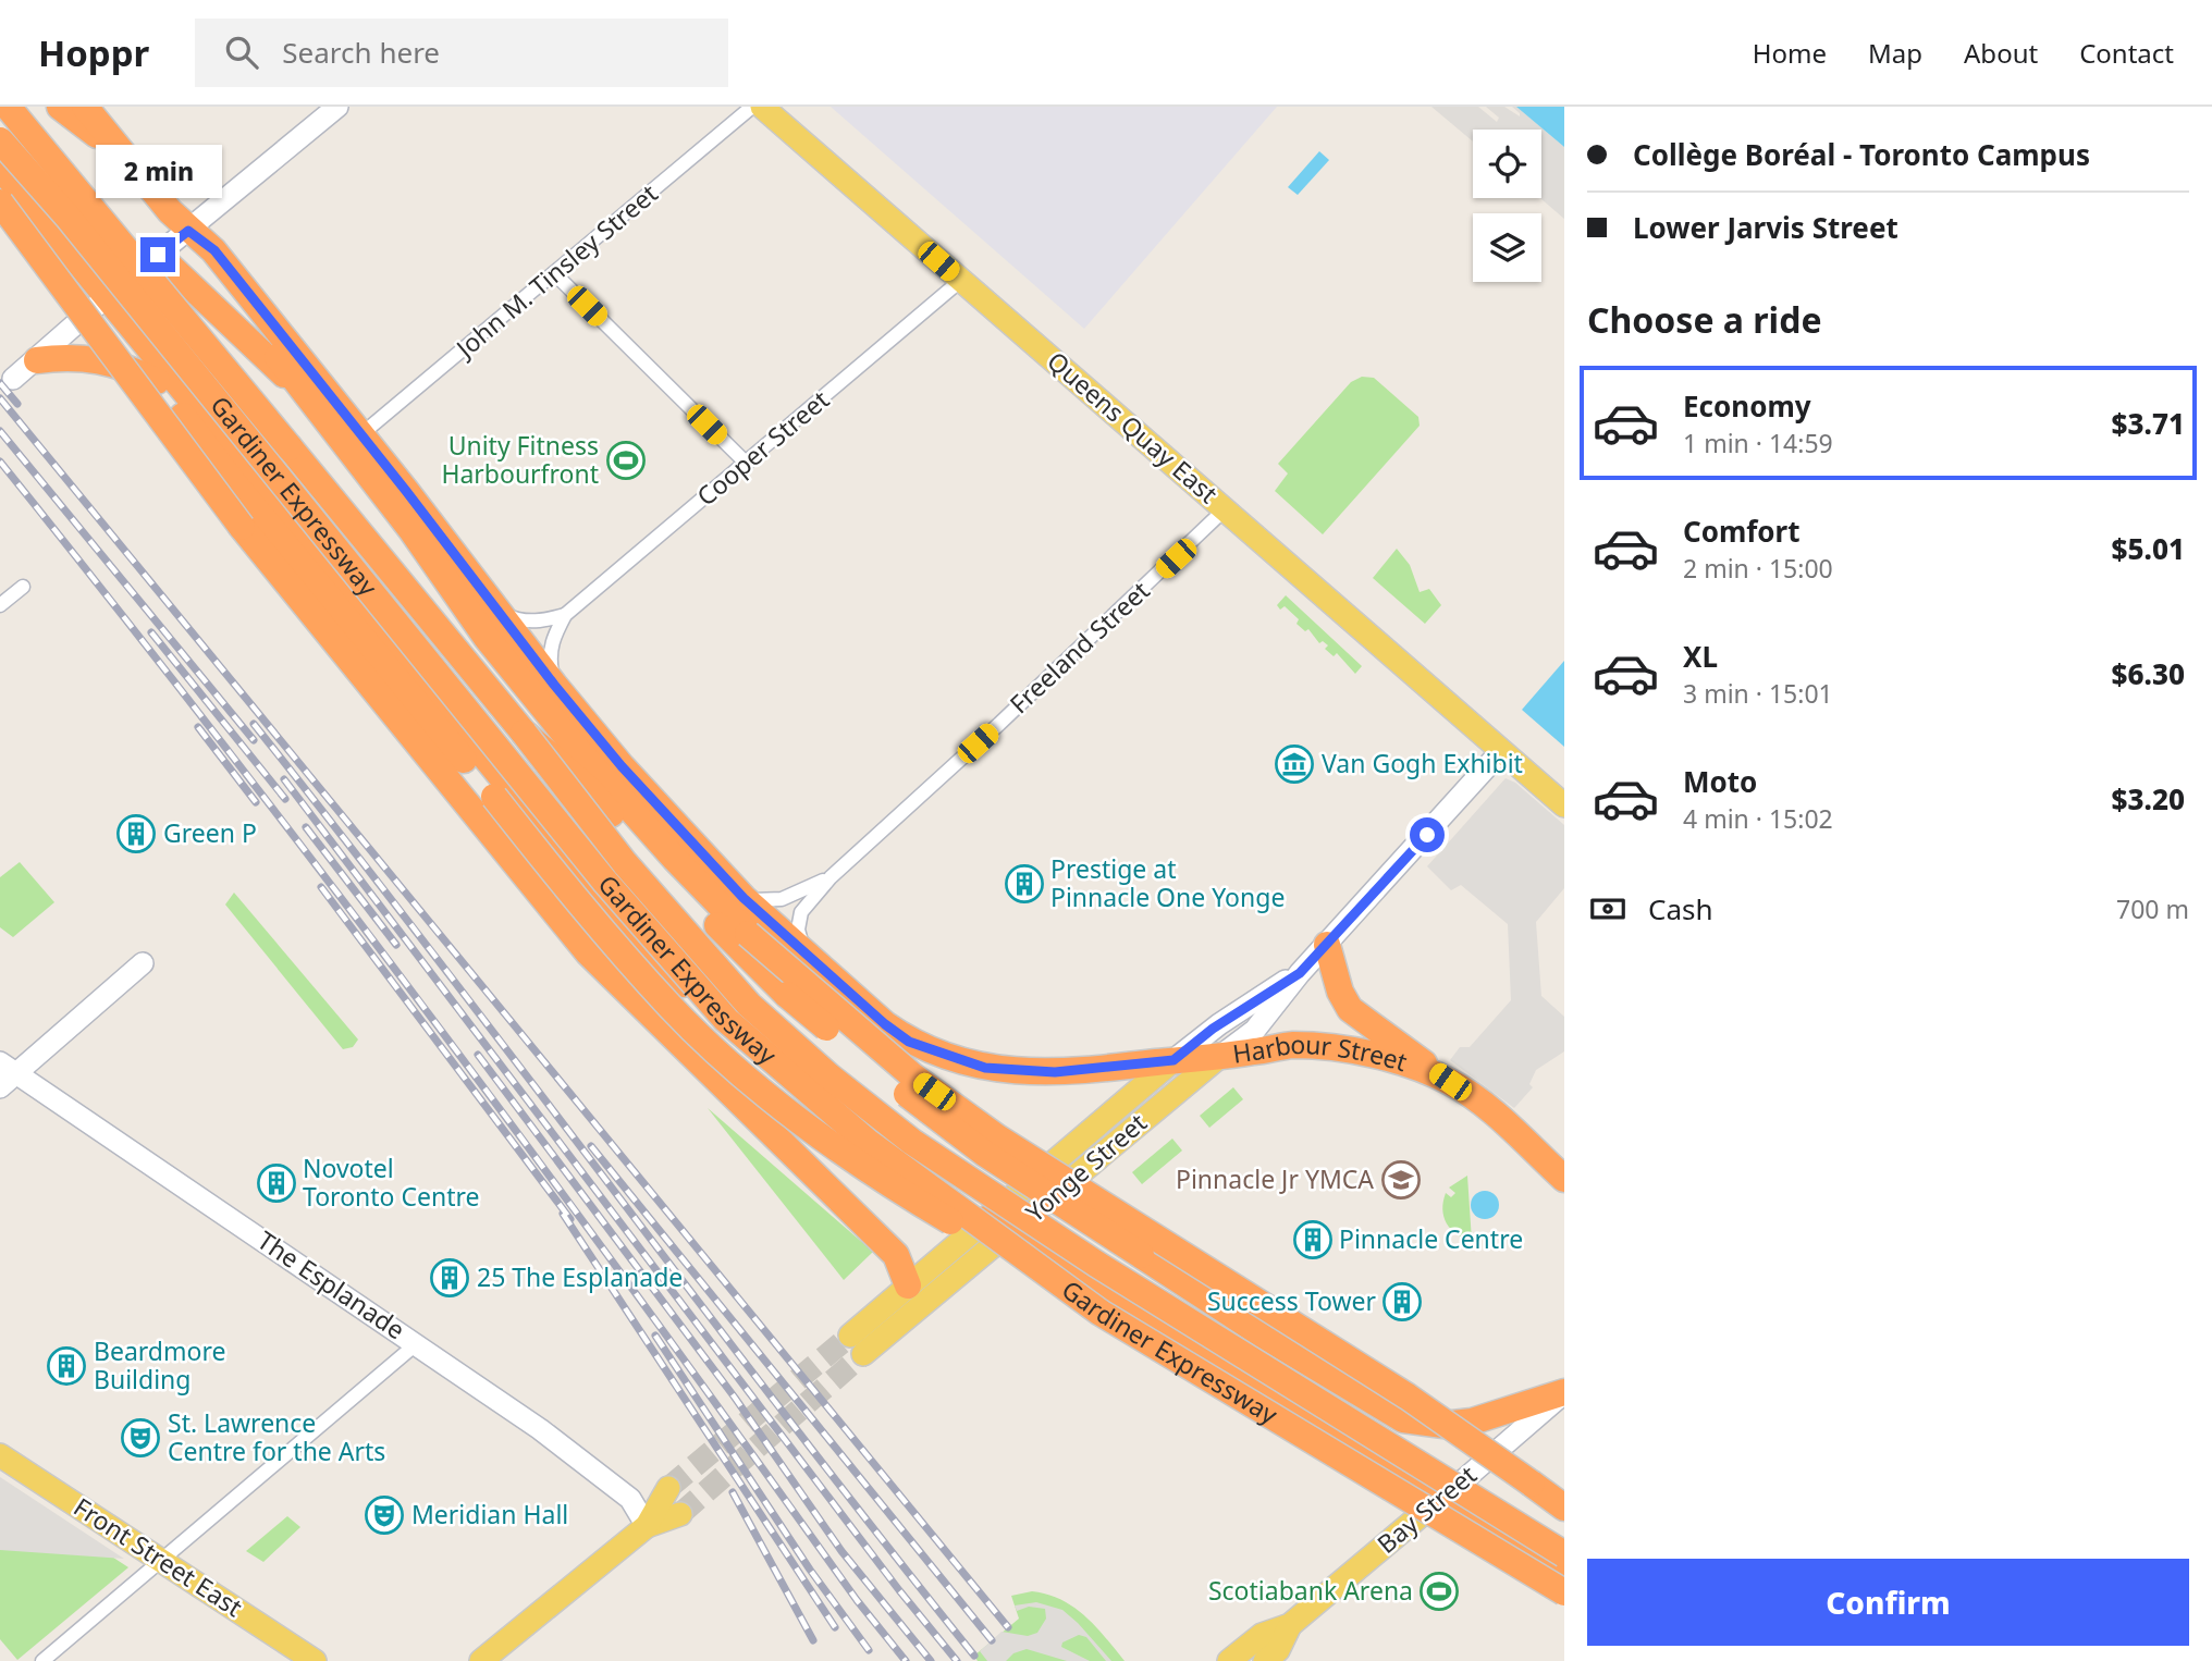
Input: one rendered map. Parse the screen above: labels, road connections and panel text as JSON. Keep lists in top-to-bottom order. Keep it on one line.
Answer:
{"streets":{"highway":["Gardiner Expressway","Harbour Street"],"main road":["Queens Quay East","Yonge Street","The Esplanade","Bay Street","Front Street East"],"street":["John M. Tinsley Street","Cooper Street","Freeland Street"]},"crossings":[["John M. Tinsley Street","Harbour Street"],["Queens Quay East","Cooper Street"],["Queens Quay East","Freeland Street"],["Queens Quay East","Yonge Street"],["Cooper Street","Harbour Street"],["Freeland Street","Harbour Street"],["Harbour Street","Yonge Street"]],"places":{"sports":["Unity Fitness Harbourfront","Scotiabank Arena"],"museum":["Van Gogh Exhibit"],"building":["Green P","Prestige at Pinnacle One Yonge","Novotel Toronto Centre","Pinnacle Centre","25 The Esplanade","Success Tower","Beardmore Building"],"school or university":["Pinnacle Jr YMCA"],"theatre":["St. Lawrence Centre for the Arts","Meridian Hall"]},"page":{"header":"Hoppr","search":"Search here","nav":["Home","Map","About","Contact"],"banner":["Collège Boréal - Toronto Campus","Lower Jarvis Street"],"bubble":"2 min","heading":"Choose a ride","list":[{"name":"Economy","note":"1 min · 14:59","value":"$3.71"},{"name":"Comfort","note":"2 min · 15:00","value":"$5.01"},{"name":"XL","note":"3 min · 15:01","value":"$6.30"},{"name":"Moto","note":"4 min · 15:02","value":"$3.20"}],"pay":["Cash","700 m"],"buttons":"Confirm"}}
